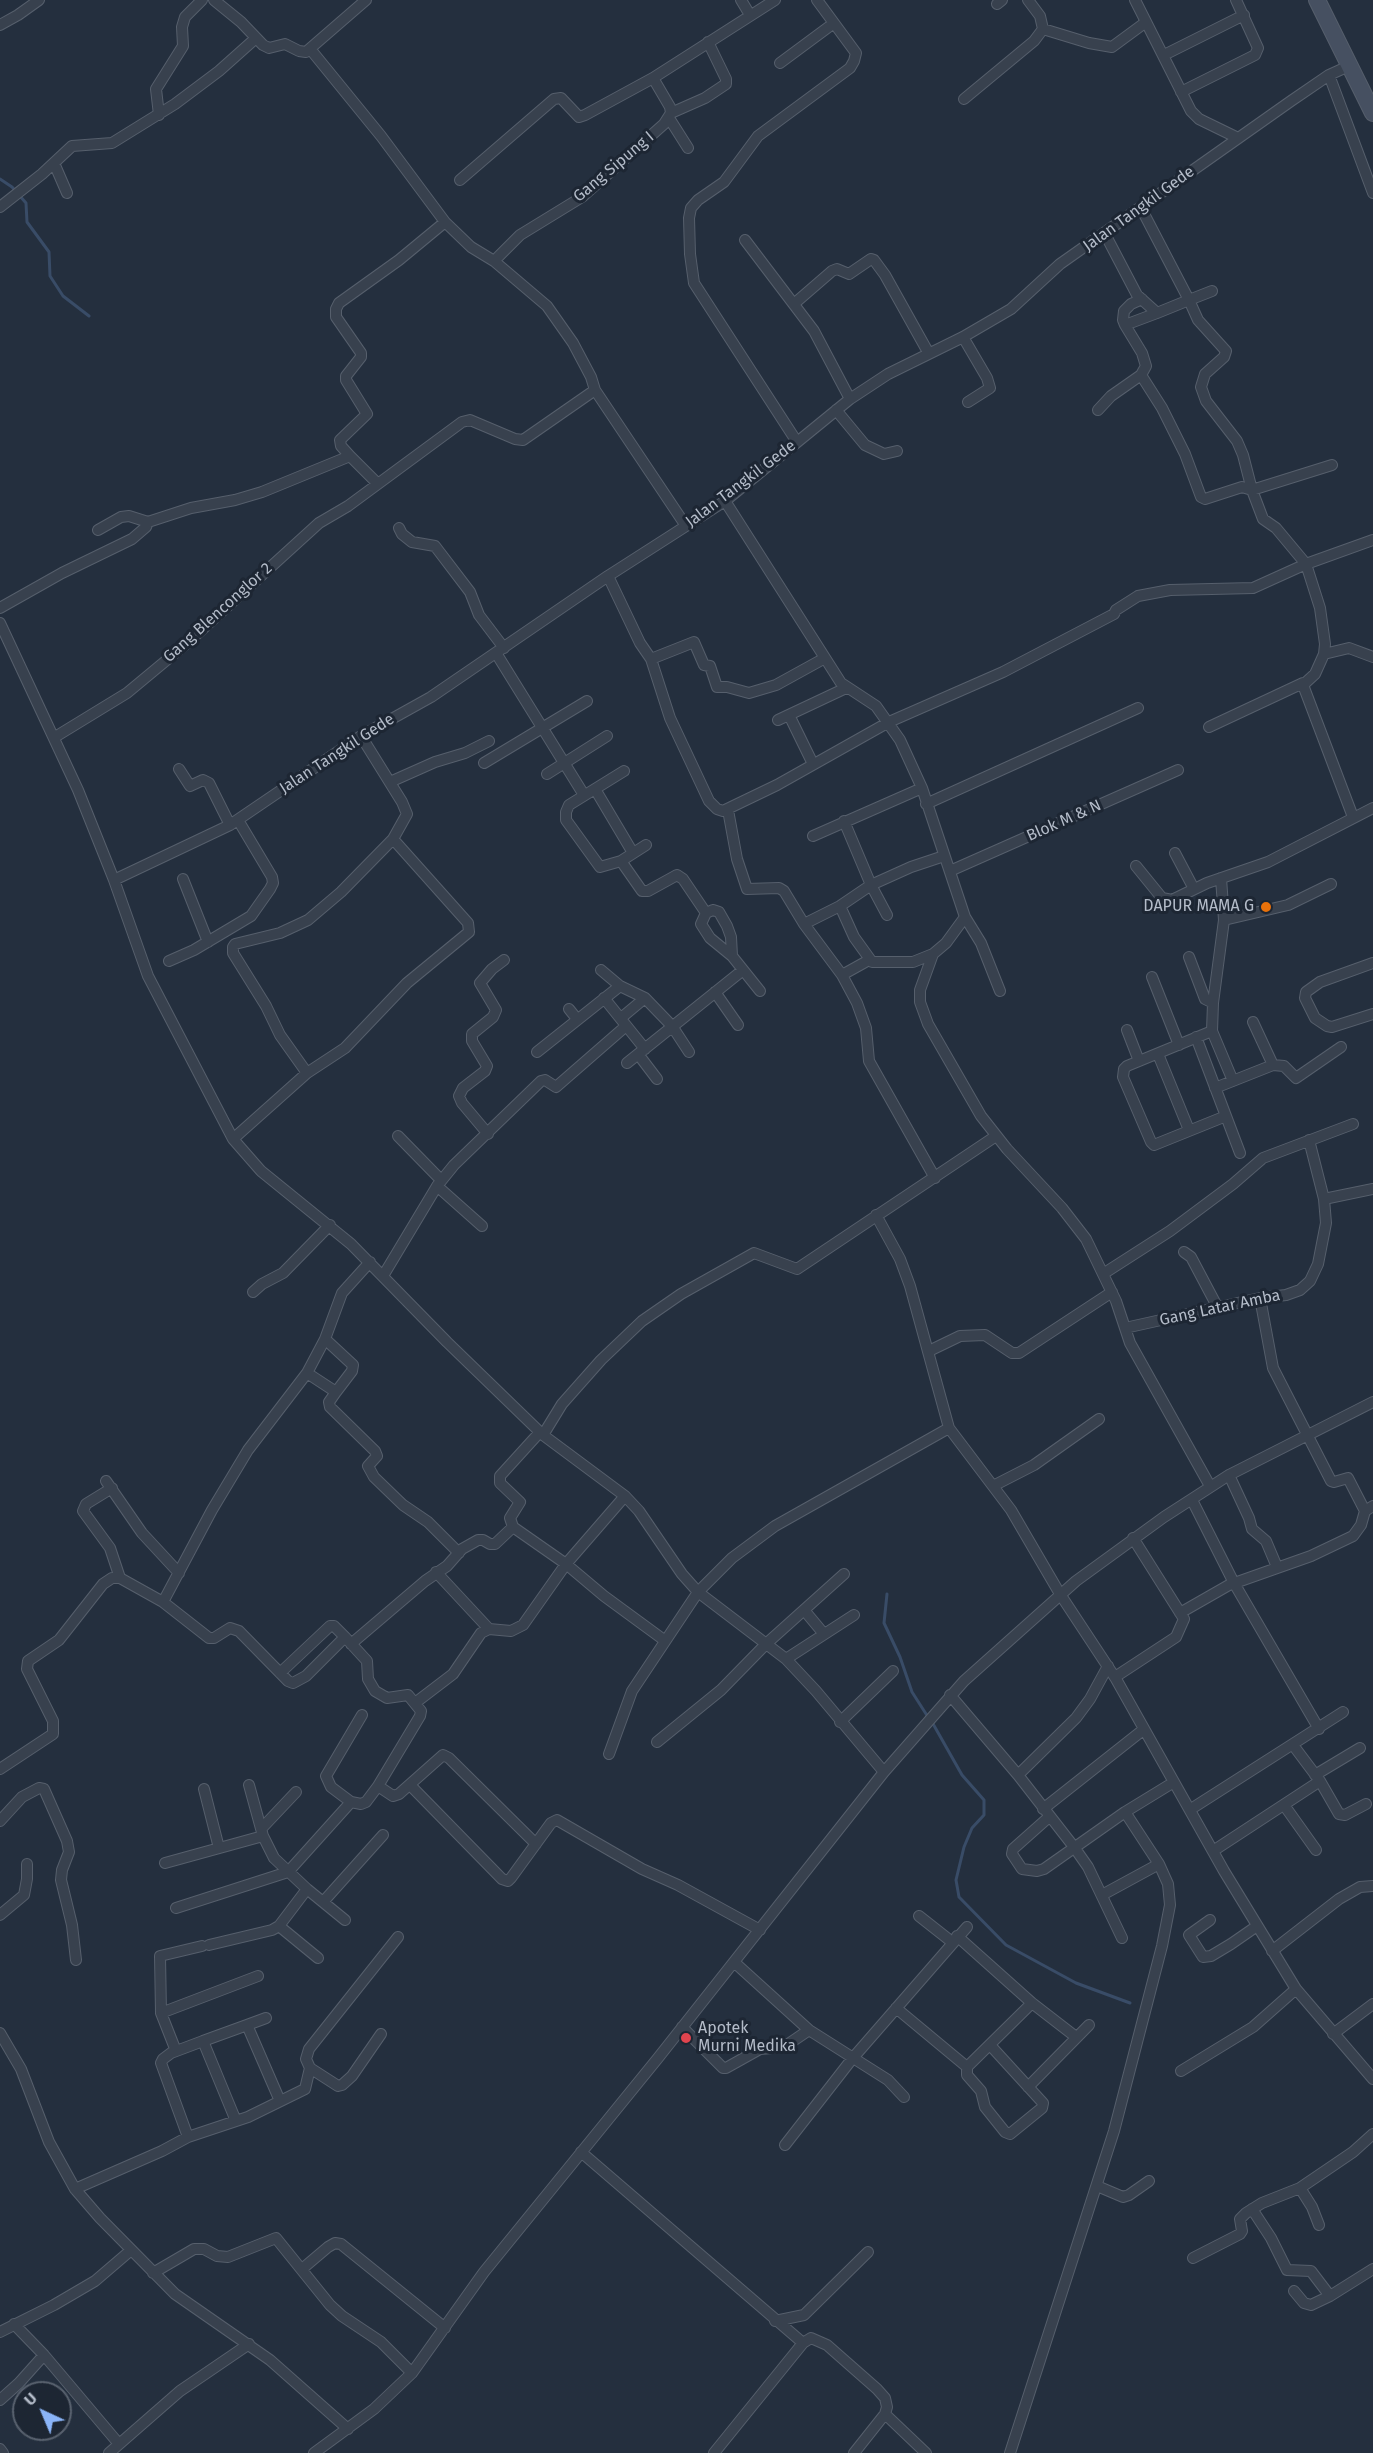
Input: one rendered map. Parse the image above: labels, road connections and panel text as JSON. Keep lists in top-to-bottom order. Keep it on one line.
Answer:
{"streets":{"street":["Gang Sipung I","Jalan Tangkil Gede","Gang Blenconglor 2","Blok M & N","Gang Latar Amba"]},"places":["DAPUR MAMA G","Apotek Murni Medika"],"north":"top left"}
